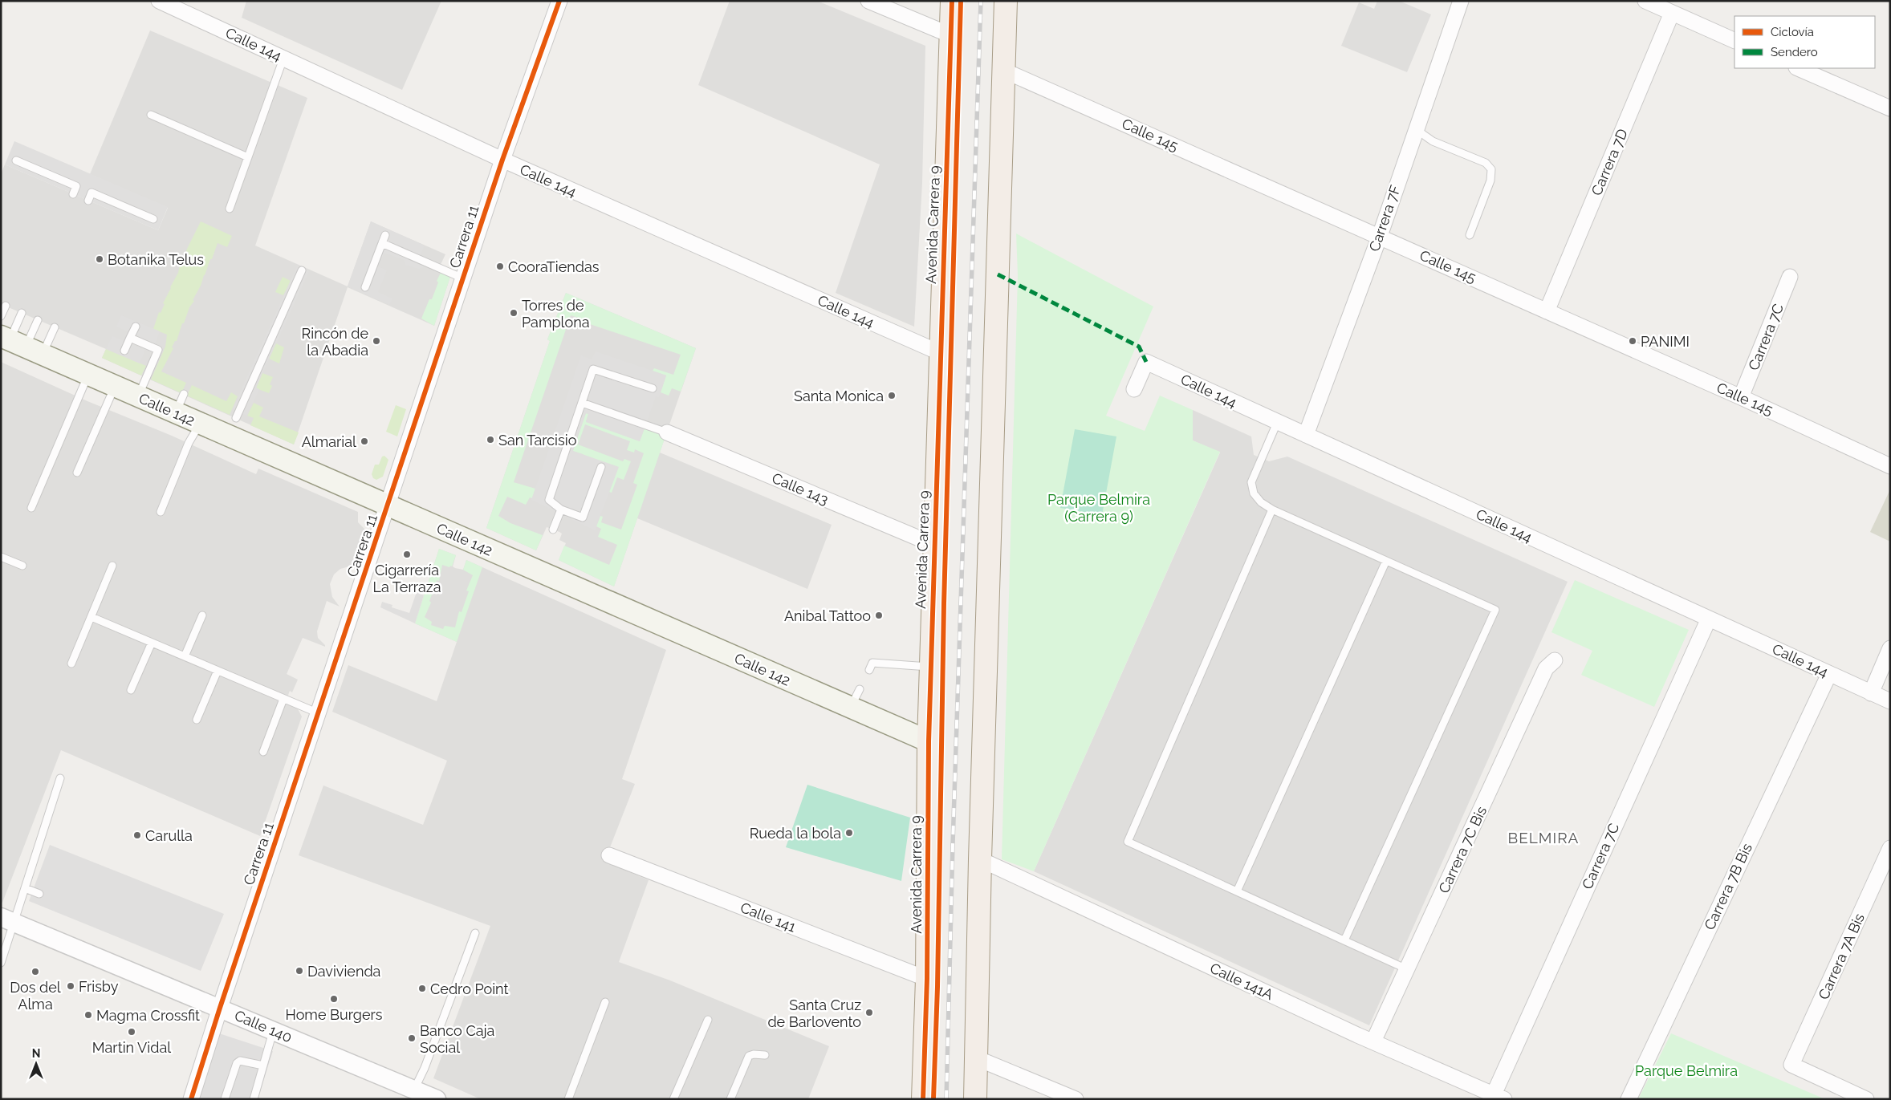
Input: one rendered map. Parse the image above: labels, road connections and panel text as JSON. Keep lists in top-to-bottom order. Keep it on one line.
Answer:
{"streets":{"main road":["Avenida Carrera 9","Calle 142"],"street":["Calle 144","Calle 145","Carrera 7D","Carrera 7F","Carrera 11","Carrera 7C","Calle 143","Carrera 7C Bis","Carrera 7B Bis","Calle 141","Carrera 7A Bis","Calle 141A","Calle 140"]},"crossings":[["Calle 144","Carrera 7F"],["Calle 144","Avenida Carrera 9"],["Calle 144","Carrera 11"],["Calle 144","Carrera 7C"],["Calle 144","Carrera 7B Bis"],["Calle 145","Carrera 7D"],["Calle 145","Carrera 7F"],["Calle 145","Carrera 7C"],["Avenida Carrera 9","Calle 142"],["Avenida Carrera 9","Calle 143"],["Avenida Carrera 9","Calle 141"],["Carrera 11","Calle 142"],["Carrera 11","Calle 140"],["Carrera 7C","Calle 141A"],["Carrera 7C Bis","Calle 141A"]],"districts":["BELMIRA"],"parks":["Parque Belmira (Carrera 9)","Parque Belmira"],"places":["Botanika Telus","CooraTiendas","Torres de Pamplona","Rincón de la Abadia","PANIMI","Santa Monica","San Tarcisio","Almarial","Cigarrería La Terraza","Anibal Tattoo","Rueda la bola","Carulla","Davivienda","Dos del Alma","Frisby","Cedro Point","Home Burgers","Santa Cruz de Barlovento","Magma Crossfit","Martin Vidal","Banco Caja Social"],"legend":["Ciclovía","Sendero"],"north":"top"}
